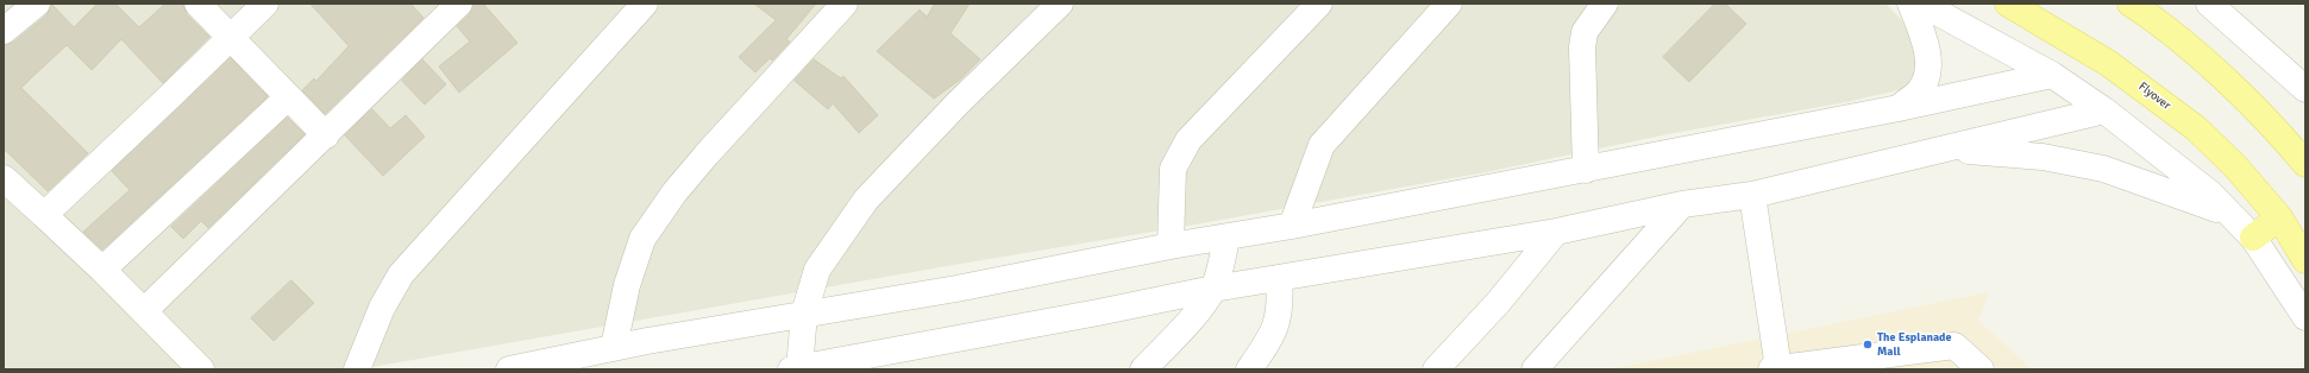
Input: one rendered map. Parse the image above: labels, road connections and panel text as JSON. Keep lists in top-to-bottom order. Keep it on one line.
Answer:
{"streets":{"main road":["Flyover"]},"places":["The Esplanade Mall"]}
